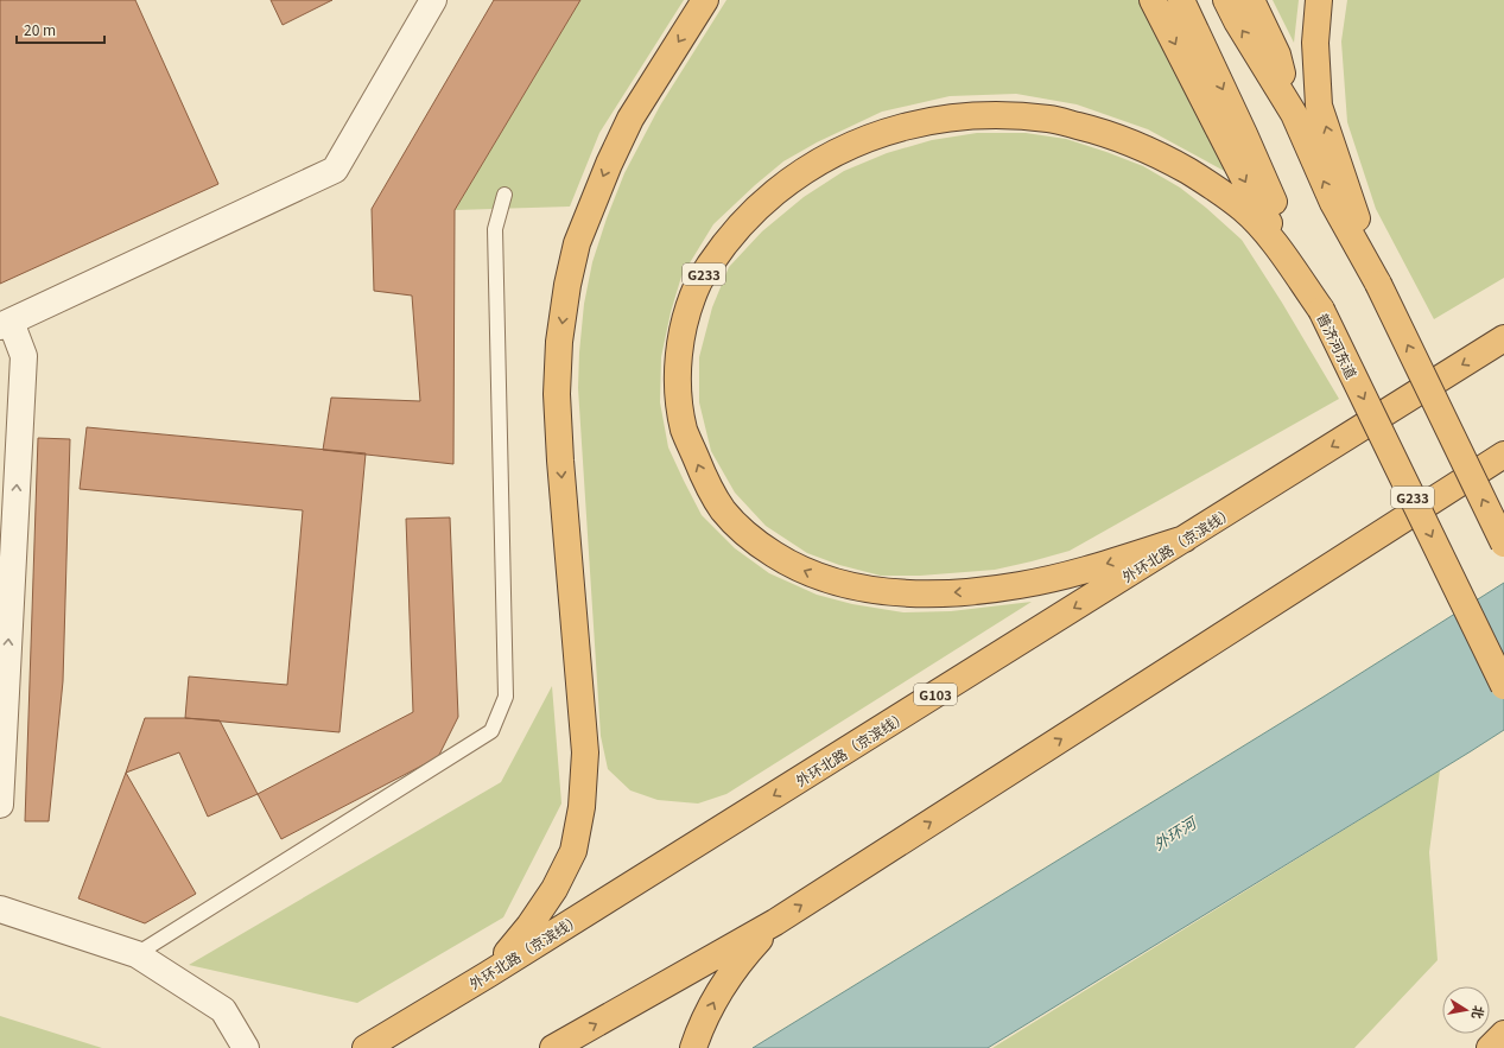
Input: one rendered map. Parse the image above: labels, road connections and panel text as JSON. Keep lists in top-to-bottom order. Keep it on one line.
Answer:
{"streets":{"highway":["G233","普济河东道","外环北路（京滨线）","G103"]},"crossings":[["G233","普济河东道"],["G233","外环北路（京滨线）"]],"water":["外环河"],"scale_bar":"20 m","north":"right"}
